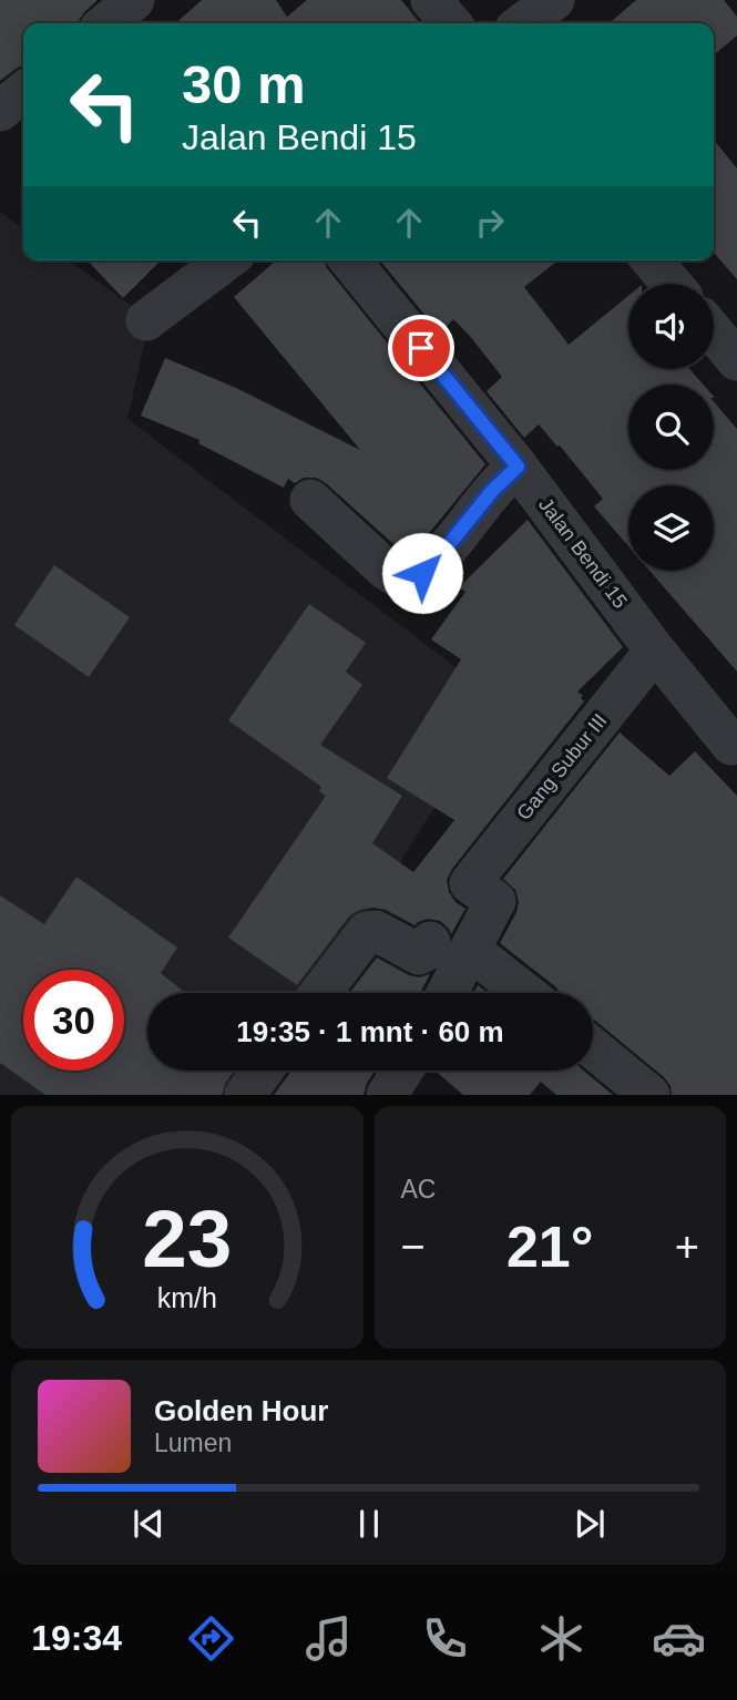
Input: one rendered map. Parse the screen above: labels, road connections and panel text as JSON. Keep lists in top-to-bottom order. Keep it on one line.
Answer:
{"streets":{"street":["Jalan Bendi 15","Gang Subur III"]},"crossings":[["Jalan Bendi 15","Gang Subur III"]],"page":{"turn":["30 m","Jalan Bendi 15"],"limit":"30","trip":"19:35 · 1 mnt · 60 m","tile":"AC","heat":["−","21°","+"],"song":["Golden Hour","Lumen"],"tabs":"19:34","gauge":["23","km/h"]}}
